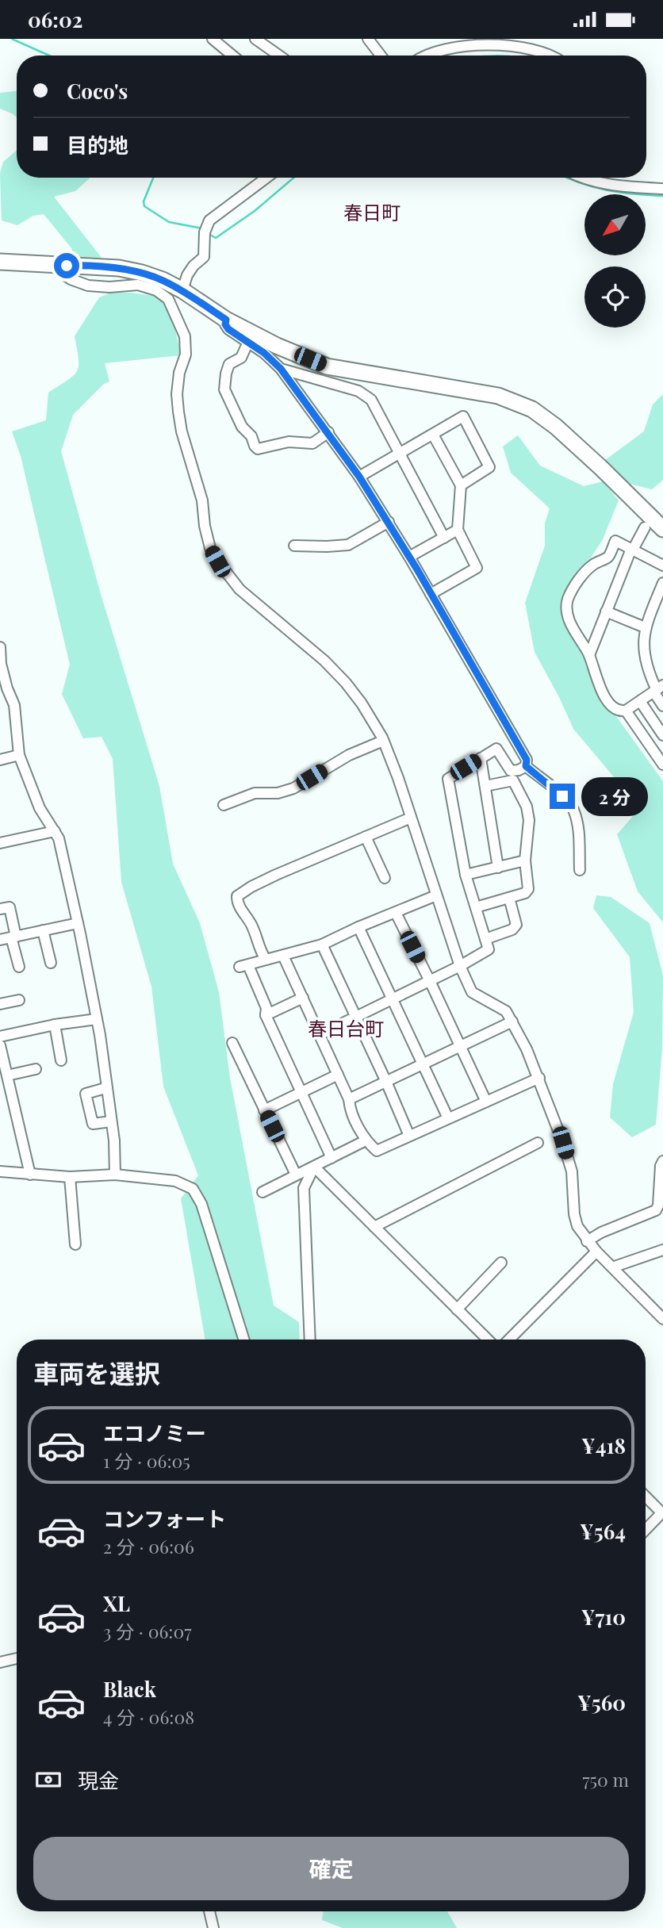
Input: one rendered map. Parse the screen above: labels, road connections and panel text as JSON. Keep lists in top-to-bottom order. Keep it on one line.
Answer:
{"districts":["春日町","春日台町"],"north":"bottom left","page":{"status":"06:02","banner":["Coco's","目的地"],"bubble":"2 分","heading":"車両を選択","list":[{"name":"エコノミー","note":"1 分 · 06:05","value":"¥418"},{"name":"コンフォート","note":"2 分 · 06:06","value":"¥564"},{"name":"XL","note":"3 分 · 06:07","value":"¥710"},{"name":"Black","note":"4 分 · 06:08","value":"¥560"}],"pay":["現金","750 m"],"buttons":"確定"}}
